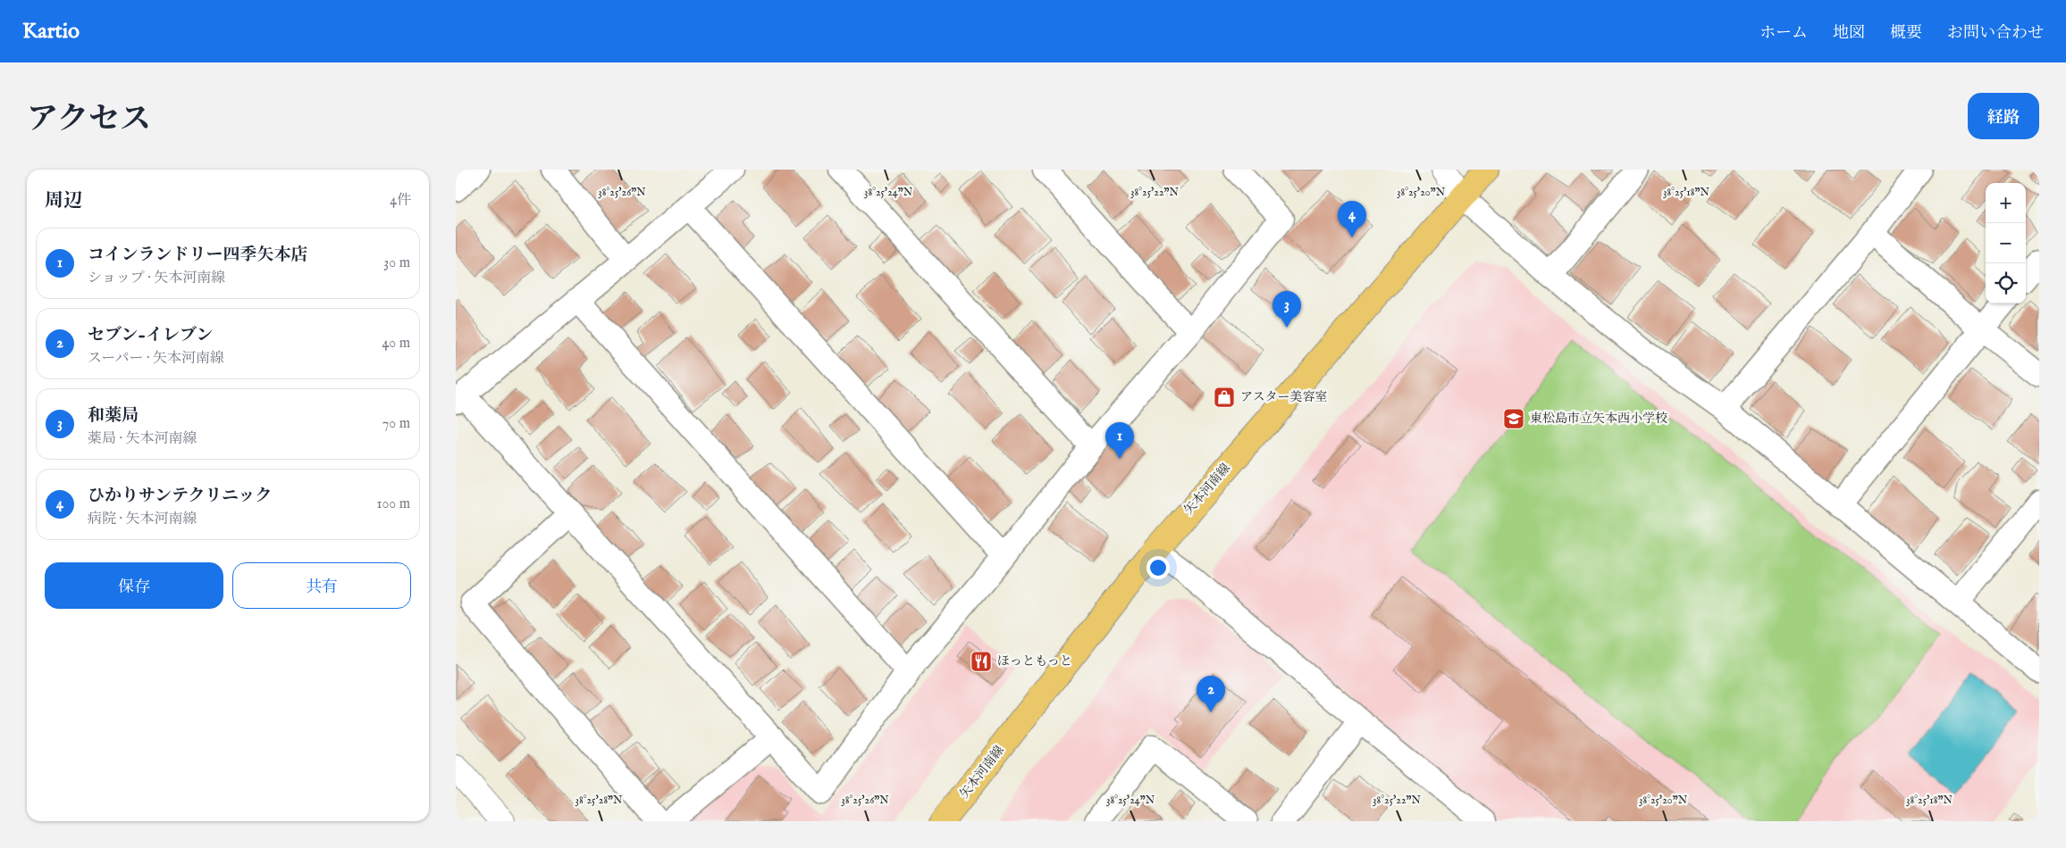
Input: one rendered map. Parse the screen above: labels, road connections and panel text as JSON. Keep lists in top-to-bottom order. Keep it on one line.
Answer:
{"streets":{"main road":["矢本河南線"]},"places":{"shop":["アスター美容室"],"school or university":["東松島市立矢本西小学校"],"restaurant":["ほっともっと"]},"page":{"header":"Kartio","nav":["ホーム","地図","概要","お問い合わせ"],"title":"アクセス","buttons":["経路",["保存","共有"]],"heading":["周辺","4件"],"map_buttons":["+","−"],"pins":["4","3","1","2"],"list":[{"mark":"1","name":"コインランドリー四季矢本店","note":"ショップ · 矢本河南線","value":"30 m"},{"mark":"2","name":"セブン-イレブン","note":"スーパー · 矢本河南線","value":"40 m"},{"mark":"3","name":"和薬局","note":"薬局 · 矢本河南線","value":"70 m"},{"mark":"4","name":"ひかりサンテクリニック","note":"病院 · 矢本河南線","value":"100 m"}]},"coordinates":["38°25'26\"N","38°25'24\"N","38°25'22\"N","38°25'20\"N","38°25'18\"N","38°25'28\"N"]}
